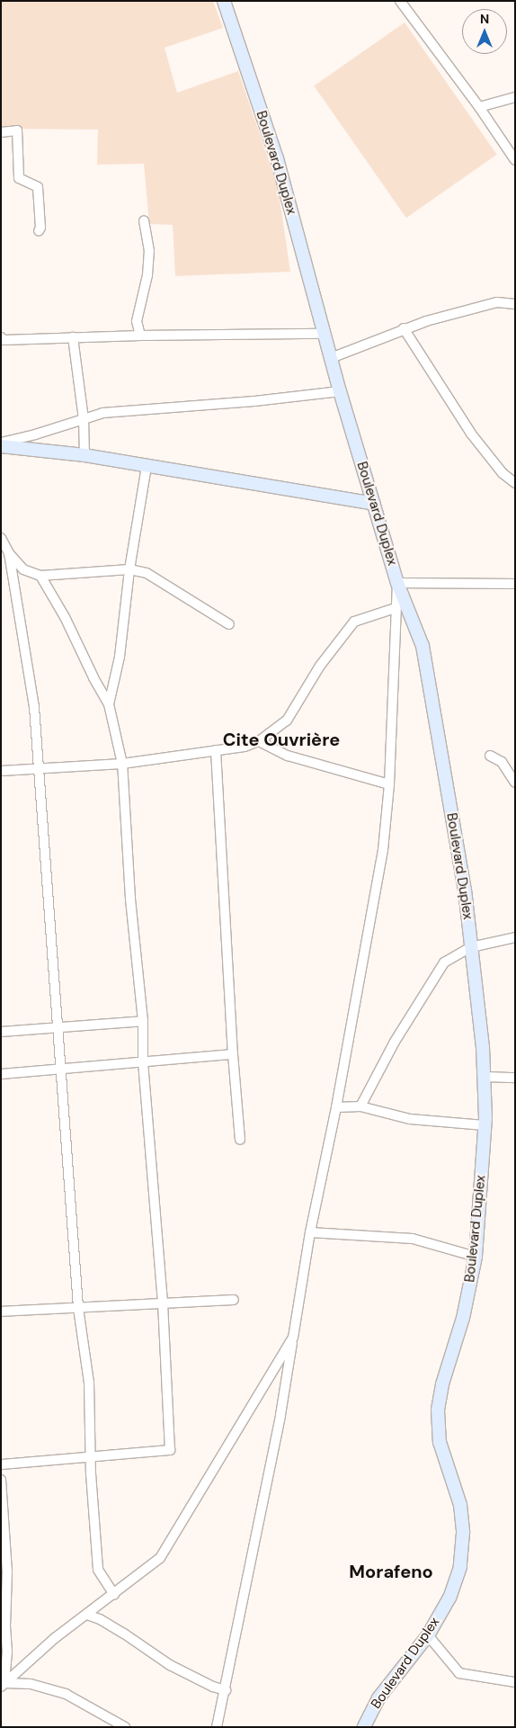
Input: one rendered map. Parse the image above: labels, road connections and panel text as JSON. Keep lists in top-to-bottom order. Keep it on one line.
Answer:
{"streets":{"street":["Boulevard Duplex"]},"districts":["Cite Ouvrière","Morafeno"],"north":"top"}
